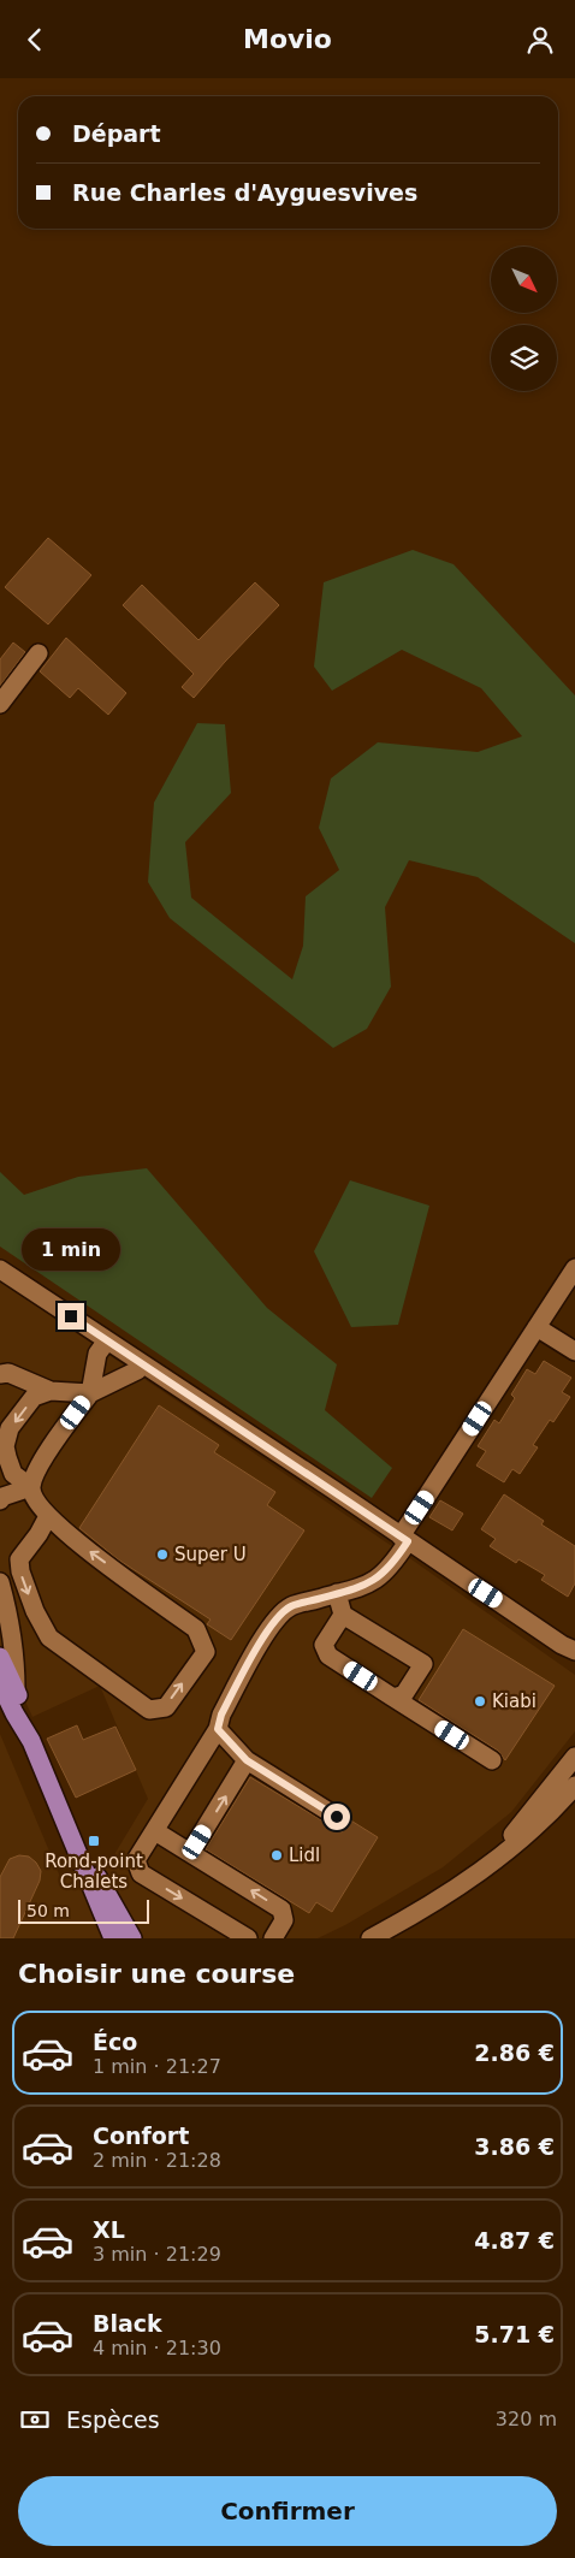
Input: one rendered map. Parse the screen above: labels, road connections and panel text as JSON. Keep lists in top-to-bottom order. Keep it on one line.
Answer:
{"places":{"other":["Super U","Kiabi","Lidl"],"transit":["Rond-point Chalets"]},"scale_bar":"50 m","north":"bottom right","page":{"header":"Movio","banner":["Départ","Rue Charles d'Ayguesvives"],"bubble":"1 min","scale":"50 m","heading":"Choisir une course","list":[{"name":"Éco","note":"1 min · 21:27","value":"2.86 €"},{"name":"Confort","note":"2 min · 21:28","value":"3.86 €"},{"name":"XL","note":"3 min · 21:29","value":"4.87 €"},{"name":"Black","note":"4 min · 21:30","value":"5.71 €"}],"pay":["Espèces","320 m"],"buttons":"Confirmer"}}
